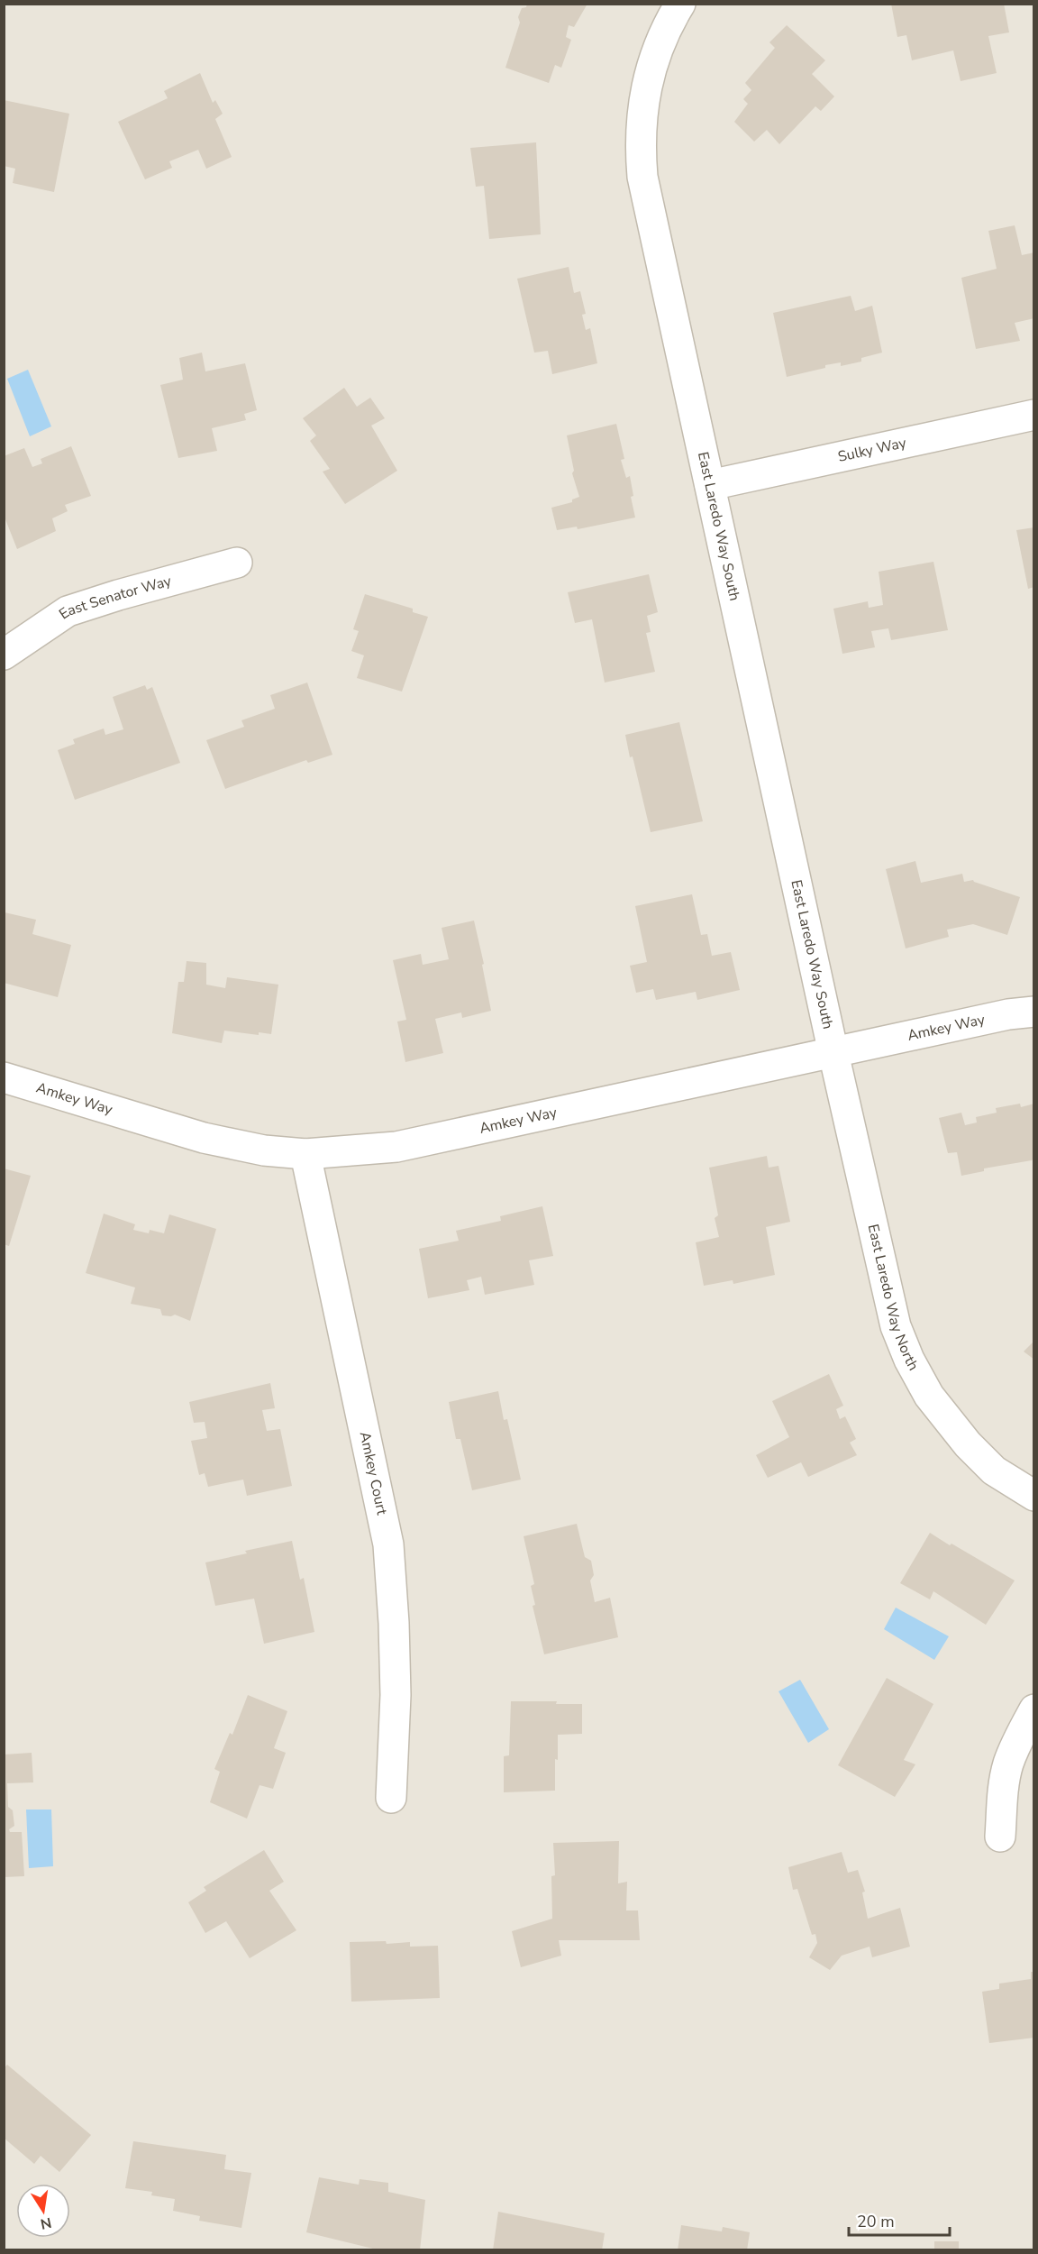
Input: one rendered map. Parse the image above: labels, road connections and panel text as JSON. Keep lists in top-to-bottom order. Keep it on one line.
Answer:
{"streets":{"street":["Sulky Way","East Laredo Way South","East Senator Way","Amkey Way","East Laredo Way North","Amkey Court"]},"crossings":[["Sulky Way","East Laredo Way South"],["East Laredo Way South","Amkey Way"],["East Laredo Way South","East Laredo Way North"],["Amkey Way","East Laredo Way North"],["Amkey Way","Amkey Court"]],"scale_bar":"20 m","north":"bottom"}
